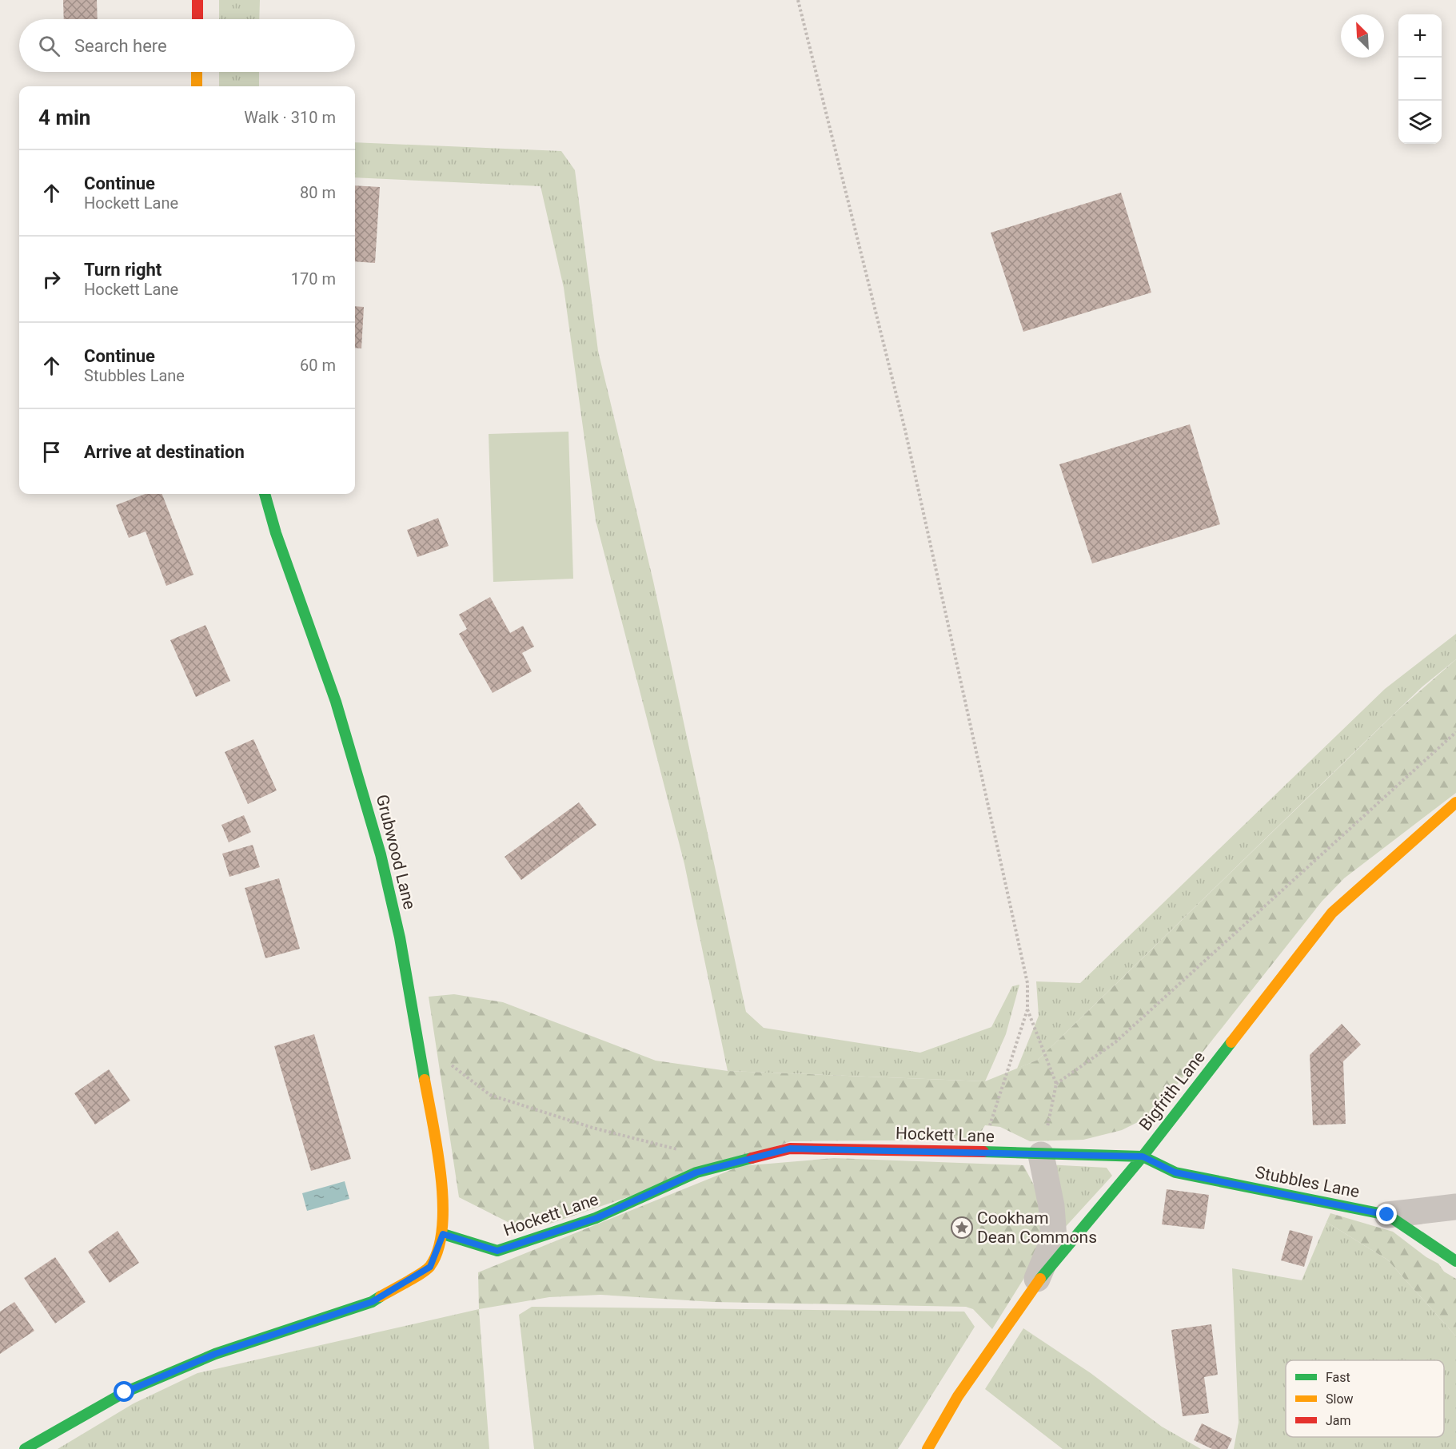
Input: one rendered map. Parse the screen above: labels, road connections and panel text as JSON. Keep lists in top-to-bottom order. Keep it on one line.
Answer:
{"streets":{"street":["Grubwood Lane","Bigfrith Lane","Hockett Lane","Stubbles Lane"]},"crossings":[["Grubwood Lane","Hockett Lane"],["Bigfrith Lane","Hockett Lane"],["Bigfrith Lane","Stubbles Lane"],["Hockett Lane","Stubbles Lane"]],"places":{"place":["Cookham Dean Commons"]},"legend":["Fast","Slow","Jam"],"north":"top left","page":{"map_buttons":["+","−"],"search":"Search here","heading":["4 min","Walk · 310 m"],"list":[["Continue","Hockett Lane","80 m"],["Turn right","Hockett Lane","170 m"],["Continue","Stubbles Lane","60 m"],"Arrive at destination"]}}
